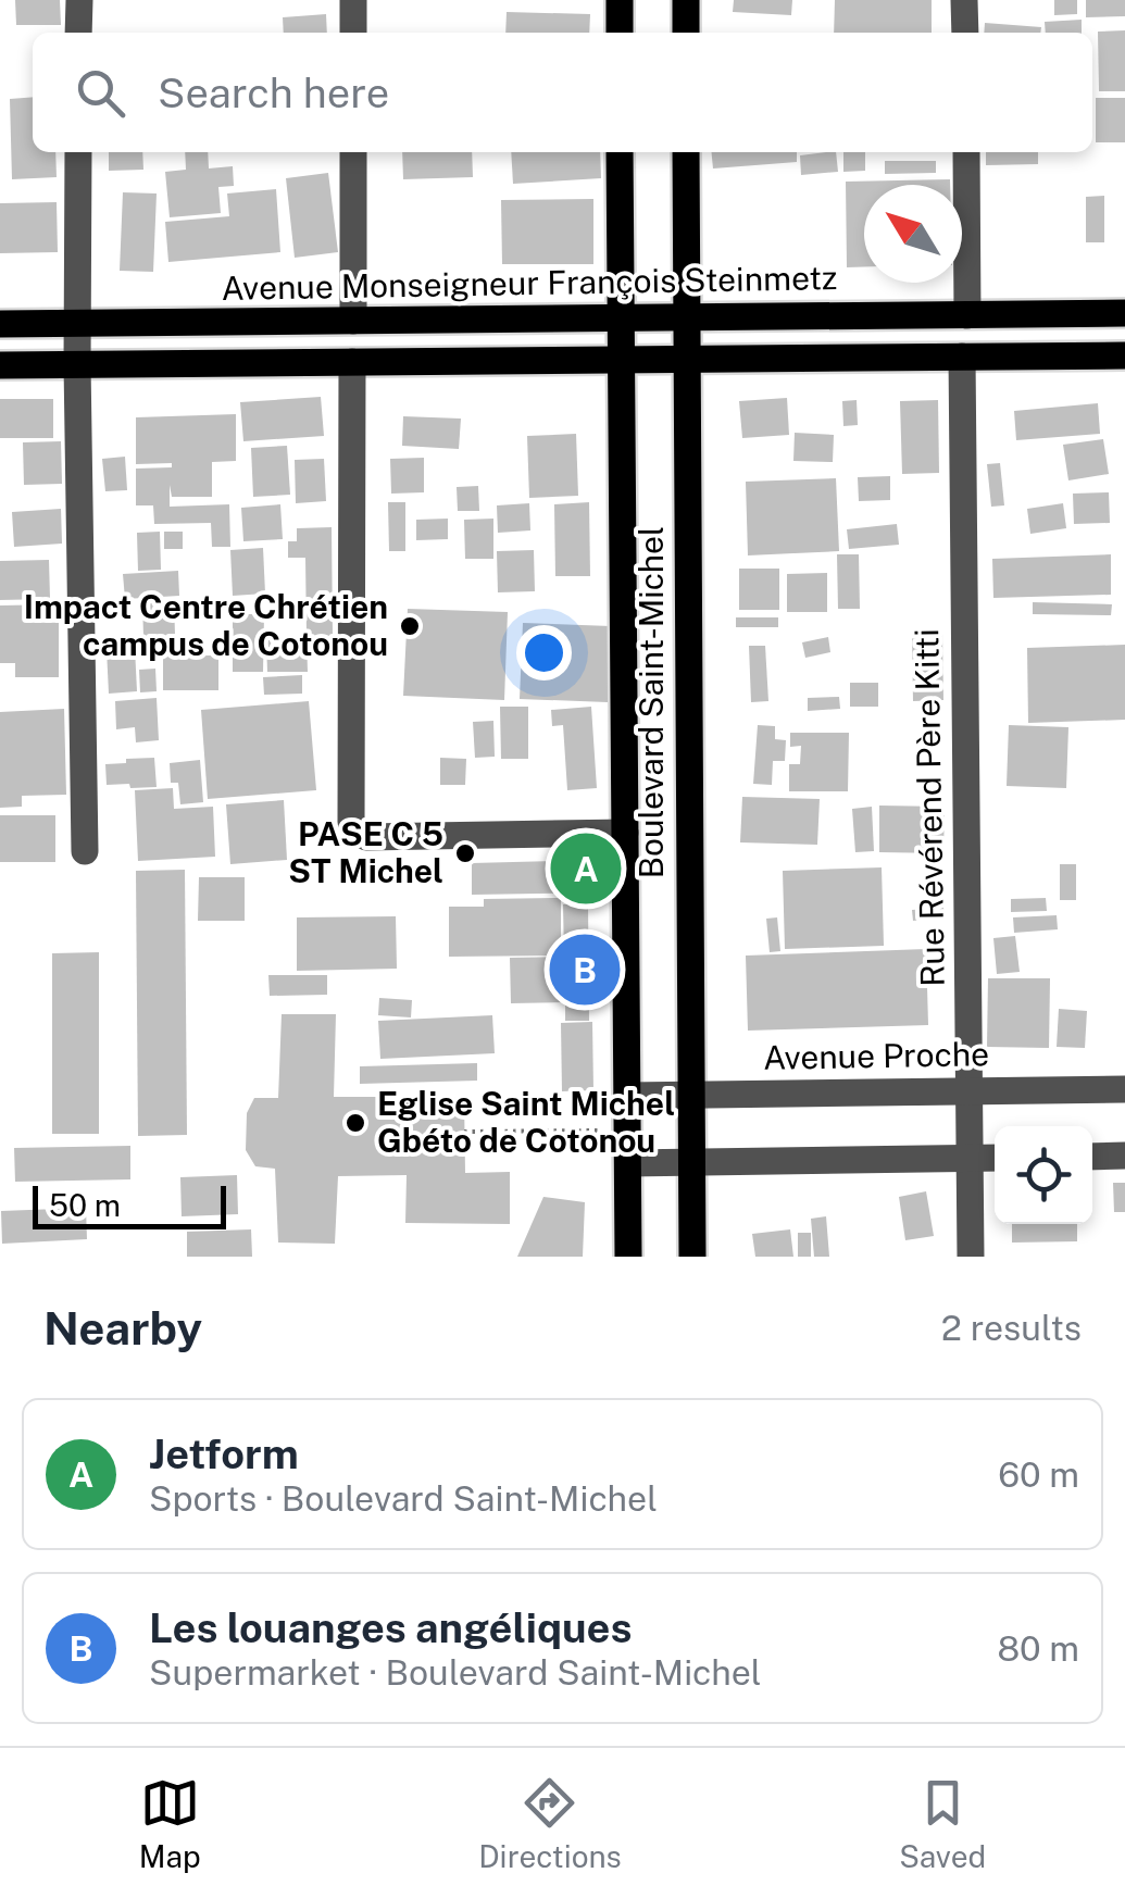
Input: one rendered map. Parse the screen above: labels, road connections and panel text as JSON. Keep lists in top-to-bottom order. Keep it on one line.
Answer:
{"streets":{"main road":["Avenue Monseigneur François Steinmetz","Boulevard Saint-Michel"],"street":["Rue Révérend Père Kitti","Avenue Proche"]},"crossings":[["Avenue Monseigneur François Steinmetz","Boulevard Saint-Michel"],["Boulevard Saint-Michel","Avenue Proche"],["Rue Révérend Père Kitti","Avenue Proche"]],"places":["Impact Centre Chrétien campus de Cotonou","PASE C 5 ST Michel","Eglise Saint Michel Gbéto de Cotonou"],"scale_bar":"50 m","north":"top left","page":{"search":"Search here","pins":["A","B"],"scale":"50 m","heading":["Nearby","2 results"],"list":[{"mark":"A","name":"Jetform","note":"Sports · Boulevard Saint-Michel","value":"60 m"},{"mark":"B","name":"Les louanges angéliques","note":"Supermarket · Boulevard Saint-Michel","value":"80 m"}],"nav":["Map","Directions","Saved"]}}
